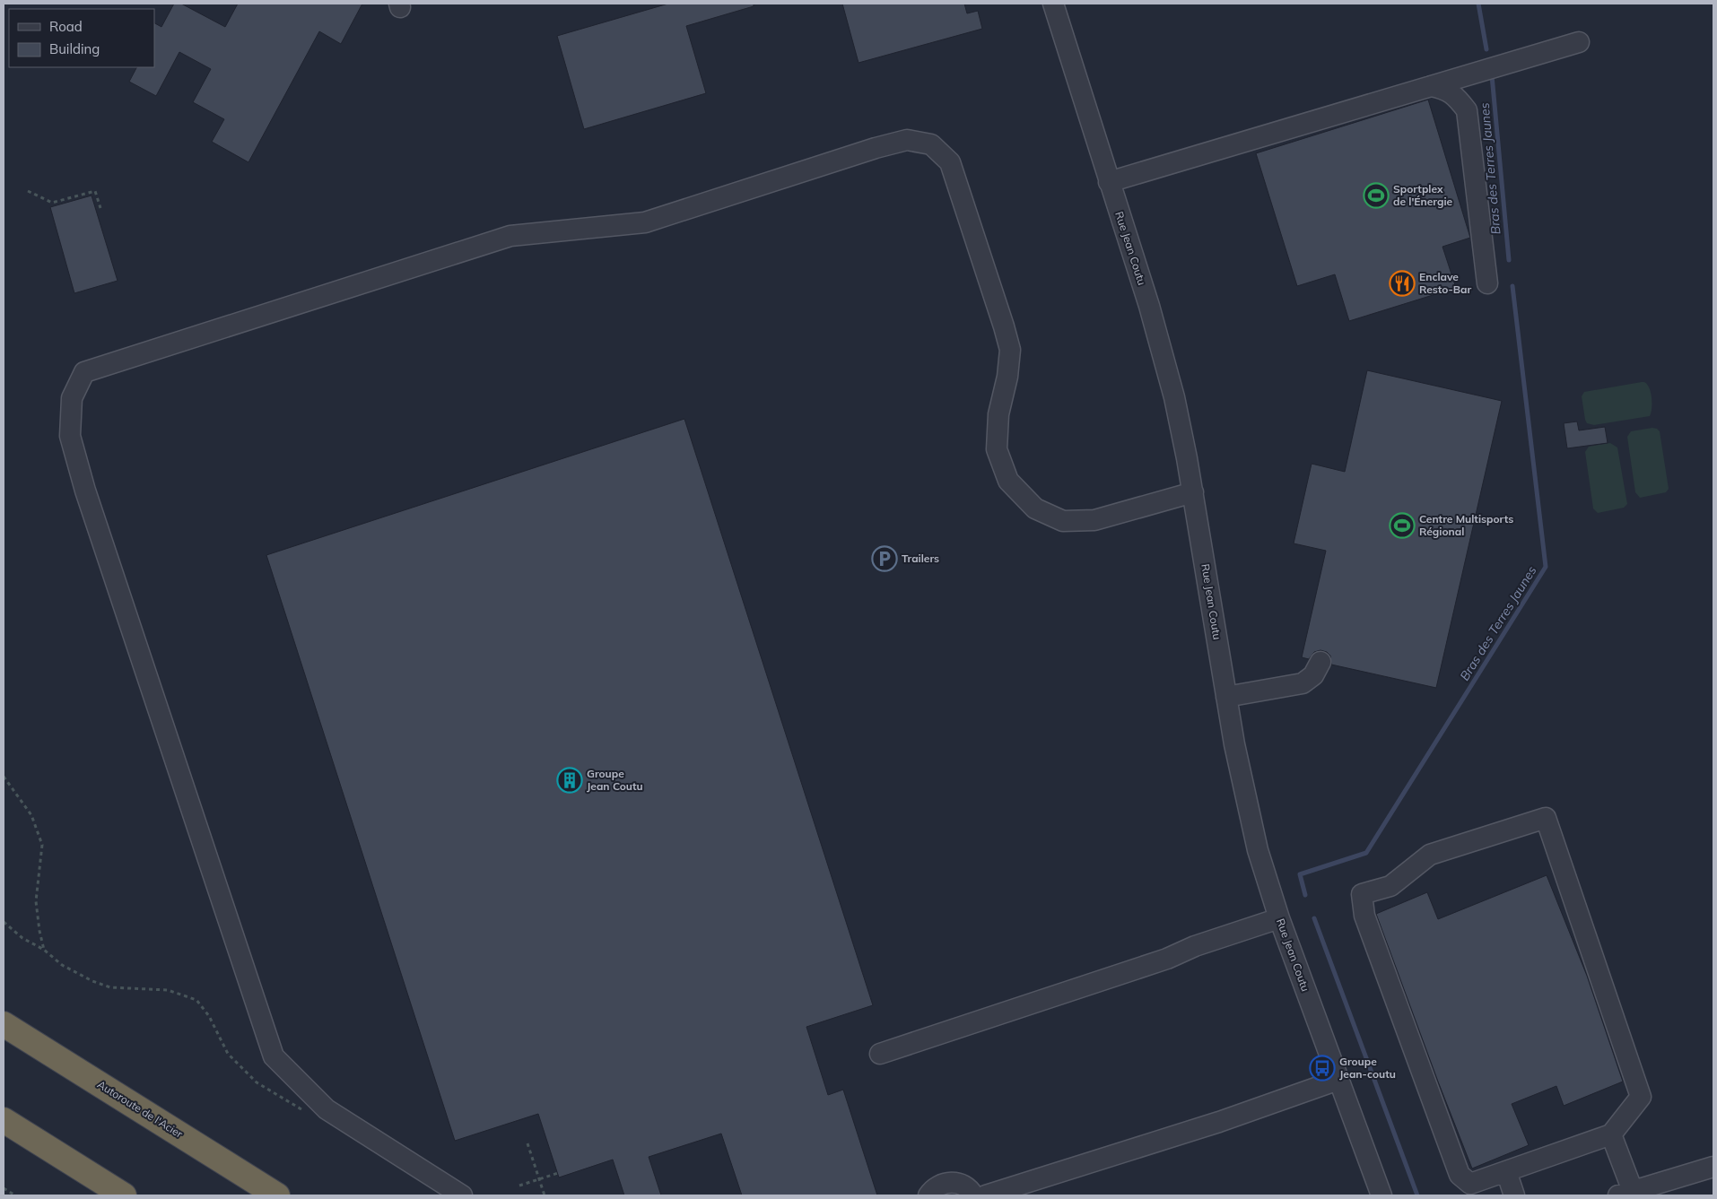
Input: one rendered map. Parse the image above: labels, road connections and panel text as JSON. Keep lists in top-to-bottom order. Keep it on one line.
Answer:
{"streets":{"highway":["Autoroute de l'Acier"],"street":["Rue Jean Coutu"]},"water":["Bras des Terres Jaunes"],"places":{"sports":["Sportplex de l'Énergie","Centre Multisports Régional"],"restaurant":["Enclave Resto-Bar"],"parking":["Trailers"],"building":["Groupe Jean Coutu"],"bus stop":["Groupe Jean-coutu"]},"legend":["Road","Building"]}
